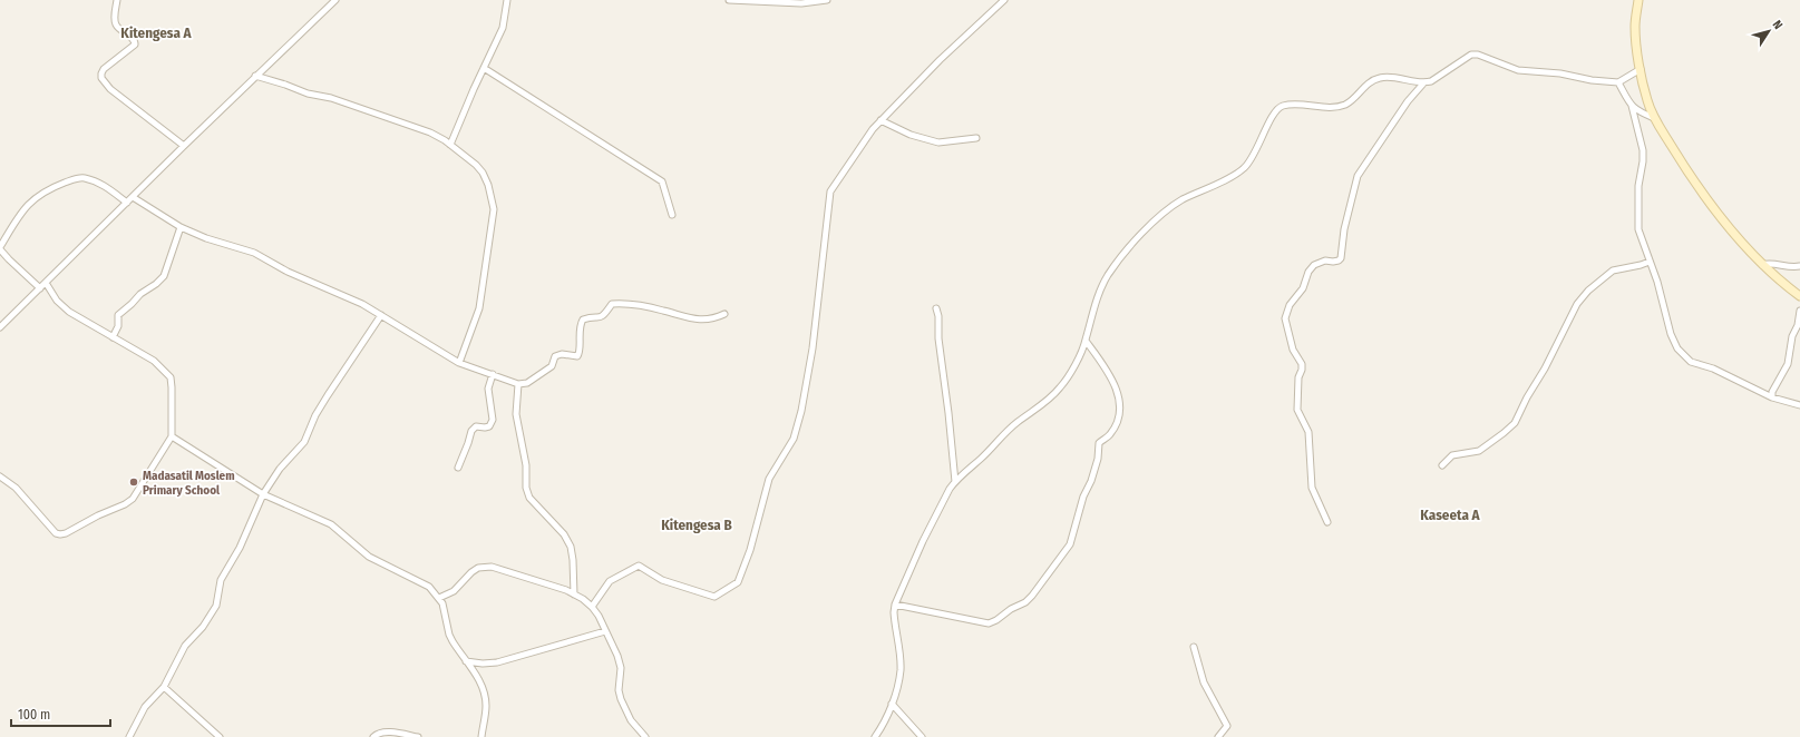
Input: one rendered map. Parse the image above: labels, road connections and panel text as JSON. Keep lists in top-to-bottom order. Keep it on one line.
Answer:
{"districts":["Kitengesa A","Kaseeta A","Kitengesa B"],"places":["Madasatil Moslem Primary School"],"scale_bar":"100 m","north":"top right"}
